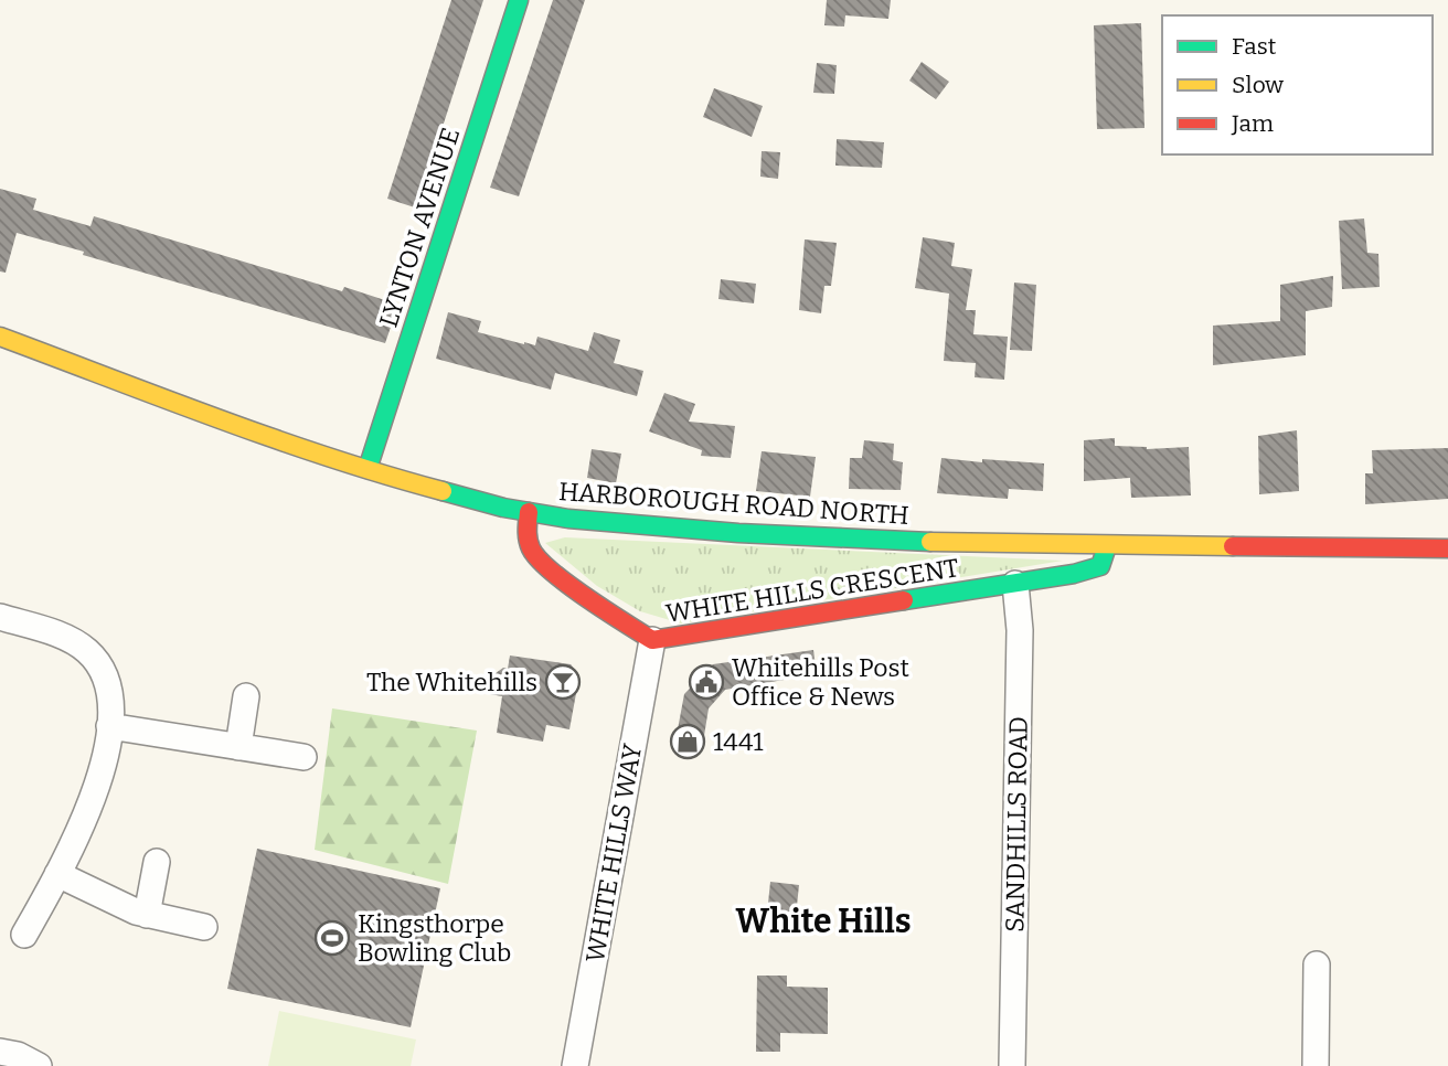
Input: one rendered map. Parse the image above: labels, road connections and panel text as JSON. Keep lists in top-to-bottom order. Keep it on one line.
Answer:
{"streets":{"main road":["LYNTON AVENUE","HARBOROUGH ROAD NORTH","WHITE HILLS CRESCENT"],"street":["SANDHILLS ROAD","WHITE HILLS WAY"]},"crossings":[["LYNTON AVENUE","HARBOROUGH ROAD NORTH"],["HARBOROUGH ROAD NORTH","WHITE HILLS CRESCENT"],["WHITE HILLS CRESCENT","SANDHILLS ROAD"],["WHITE HILLS CRESCENT","WHITE HILLS WAY"]],"districts":["White Hills"],"places":{"bar":["The Whitehills"],"public building":["Whitehills Post Office & News"],"shop":["1441"],"sports":["Kingsthorpe Bowling Club"]},"legend":["Fast","Slow","Jam"]}
